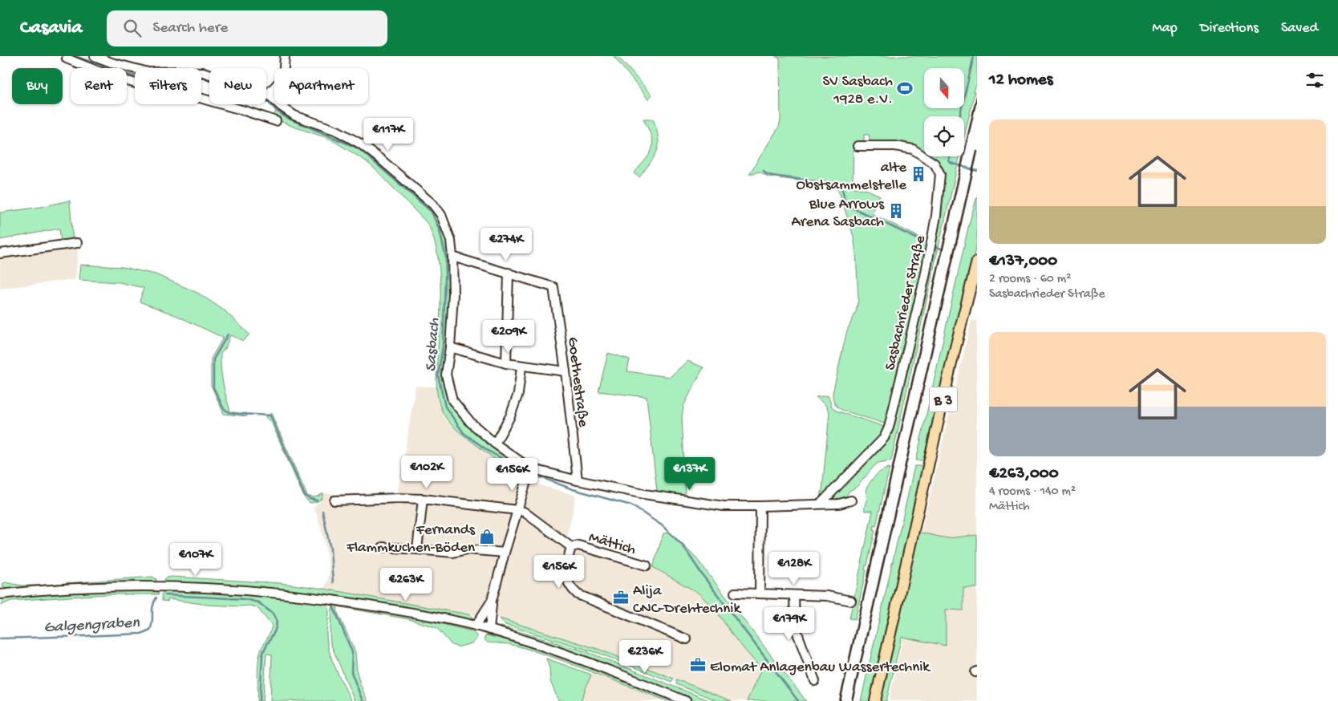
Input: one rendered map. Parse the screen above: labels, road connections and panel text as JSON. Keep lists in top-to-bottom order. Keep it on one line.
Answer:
{"streets":{"main road":["B 3"],"street":["Sasbachrieder Straße","Goethestraße","Mättich"]},"water":["Sasbach","Galgengraben"],"places":{"sports":["SV Sasbach 1928 e.V."],"building":["alte Obstsammelstelle","Blue Arrows Arena Sasbach"],"shop":["Fernands Flammkuchen-Böden"],"office":["Alija CNC-Drehtechnik","Elomat Anlagenbau Wassertechnik"]},"north":"bottom","page":{"header":"Casavia","search":"Search here","nav":["Map","Directions","Saved"],"heading":"12 homes","chip":["Buy","Rent","Filters","New","Apartment"],"list":[{"name":"€137,000","note":"2 rooms · 60 m² · Sasbachrieder Straße"},{"name":"€263,000","note":"4 rooms · 140 m² · Mättich"}],"price":["€117K","€274K","€209K","€102K","€137K","€156K","€107K","€128K","€156K","€263K","€179K","€236K"]}}
